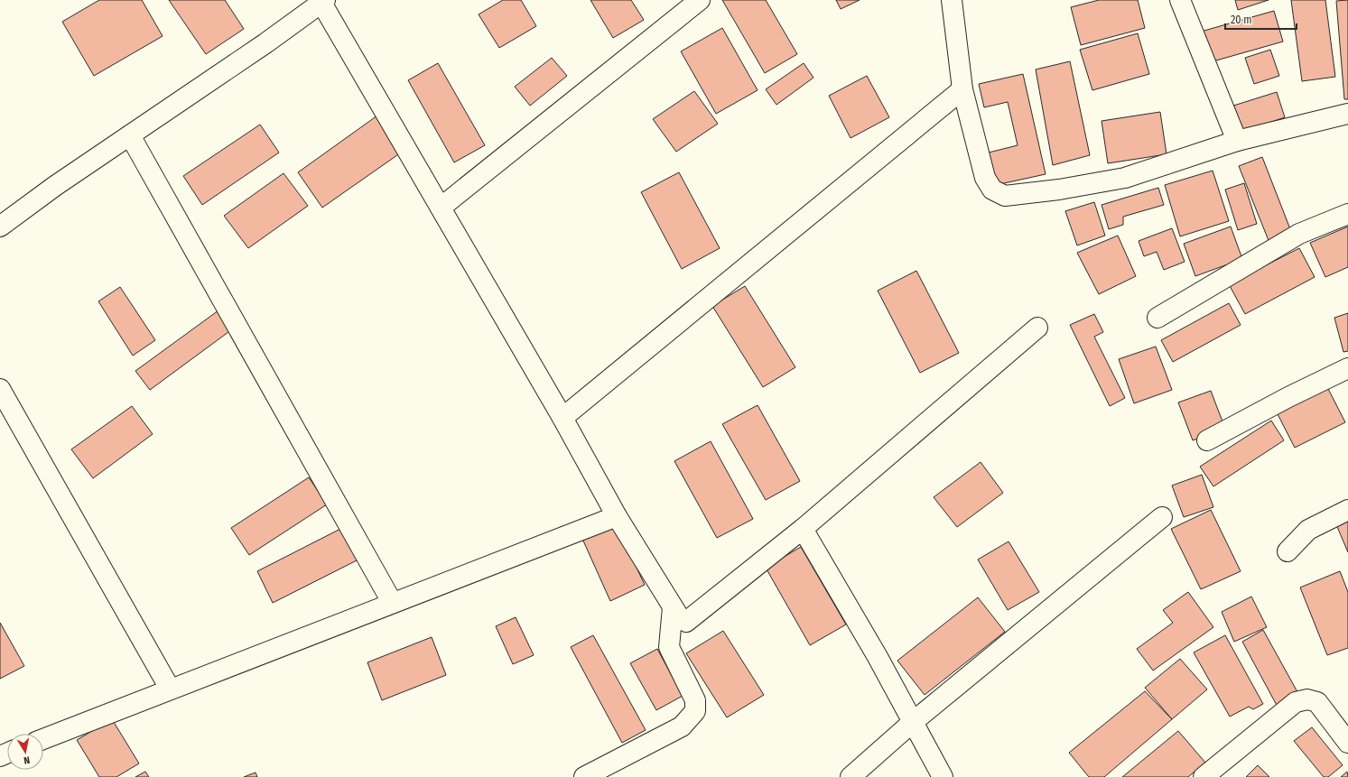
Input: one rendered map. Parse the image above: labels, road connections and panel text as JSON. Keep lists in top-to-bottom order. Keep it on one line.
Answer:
{"scale_bar":"20 m","north":"bottom"}
